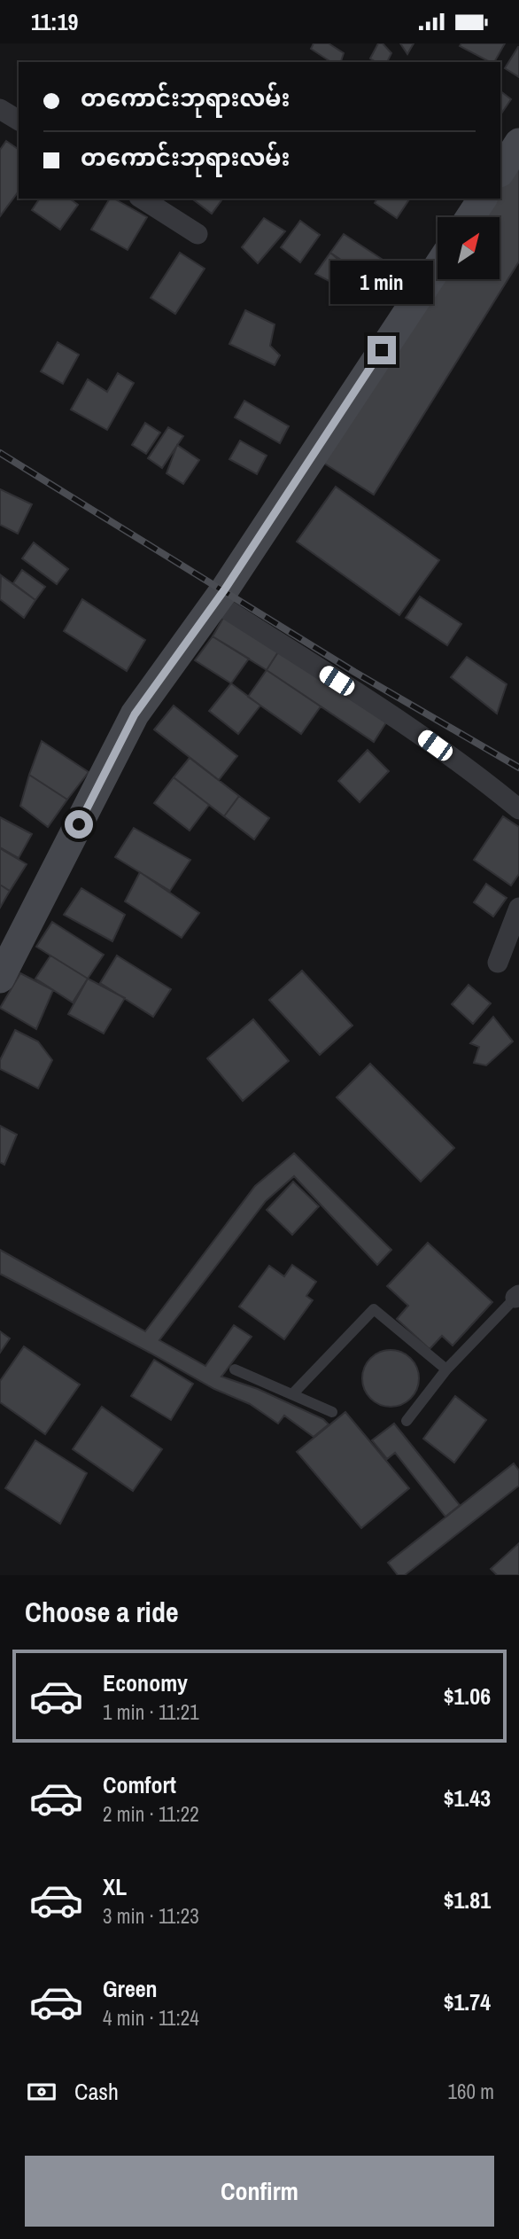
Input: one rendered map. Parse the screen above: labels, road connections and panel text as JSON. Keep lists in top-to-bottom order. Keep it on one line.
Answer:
{"north":"top right","page":{"status":"11:19","banner":["တကောင်းဘုရားလမ်း","တကောင်းဘုရားလမ်း"],"bubble":"1 min","heading":"Choose a ride","list":[{"name":"Economy","note":"1 min · 11:21","value":"$1.06"},{"name":"Comfort","note":"2 min · 11:22","value":"$1.43"},{"name":"XL","note":"3 min · 11:23","value":"$1.81"},{"name":"Green","note":"4 min · 11:24","value":"$1.74"}],"pay":["Cash","160 m"],"buttons":"Confirm"}}
